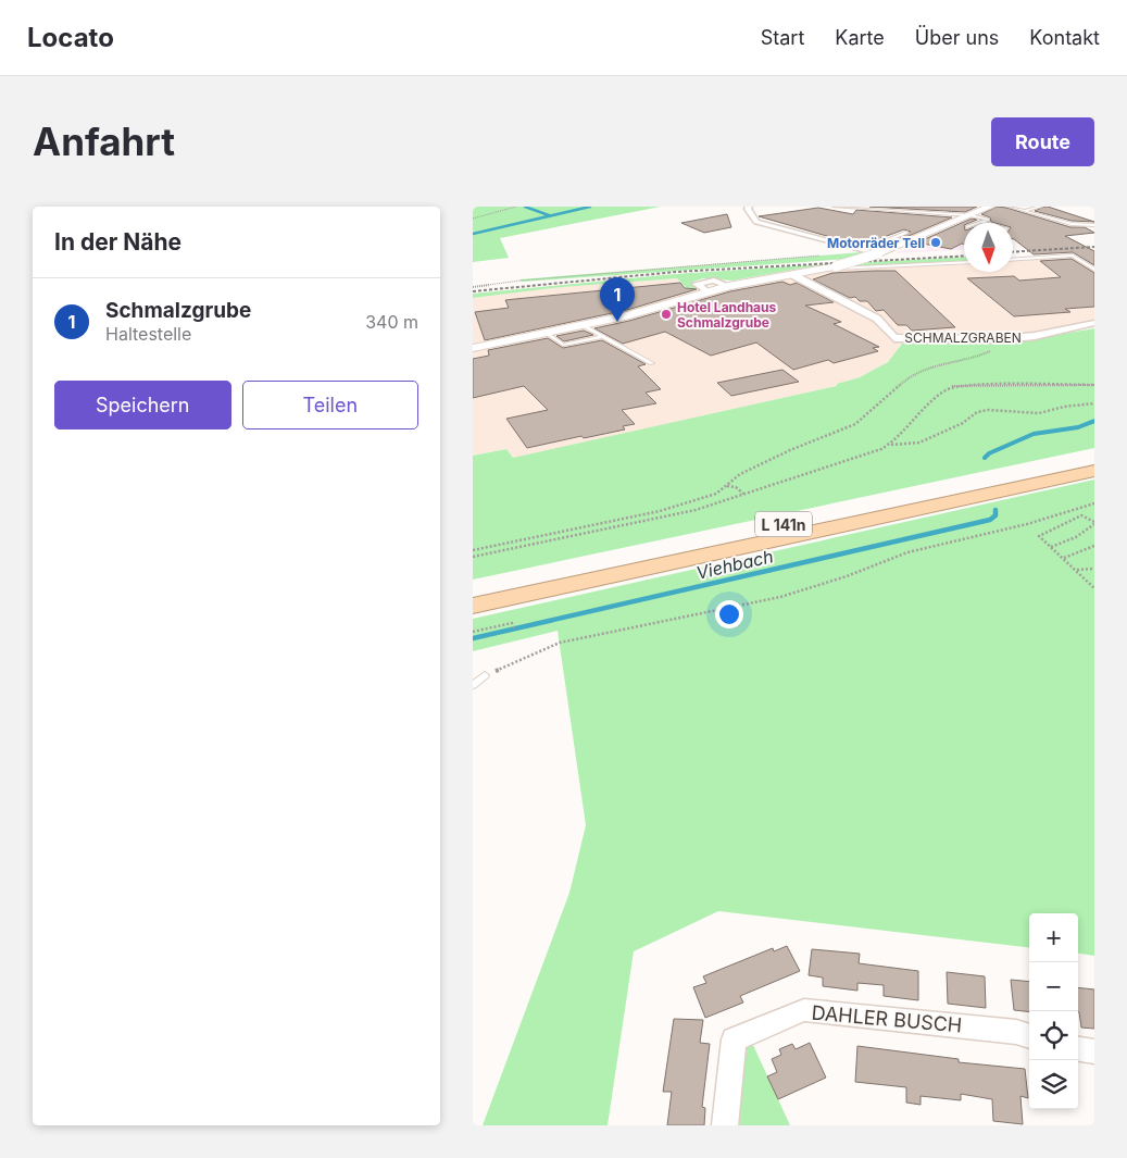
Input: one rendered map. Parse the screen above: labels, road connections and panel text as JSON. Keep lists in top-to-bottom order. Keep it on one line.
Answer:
{"streets":{"highway":["L 141n"],"street":["SCHMALZGRABEN","DAHLER BUSCH"]},"water":["Viehbach"],"places":["Motorräder Tell","Hotel Landhaus Schmalzgrube"],"north":"bottom","page":{"header":"Locato","nav":["Start","Karte","Über uns","Kontakt"],"buttons":["Route",["Speichern","Teilen"]],"title":"Anfahrt","heading":"In der Nähe","list":[{"mark":"1","name":"Schmalzgrube","note":"Haltestelle","value":"340 m"}],"pins":"1","map_buttons":["+","−"]}}
